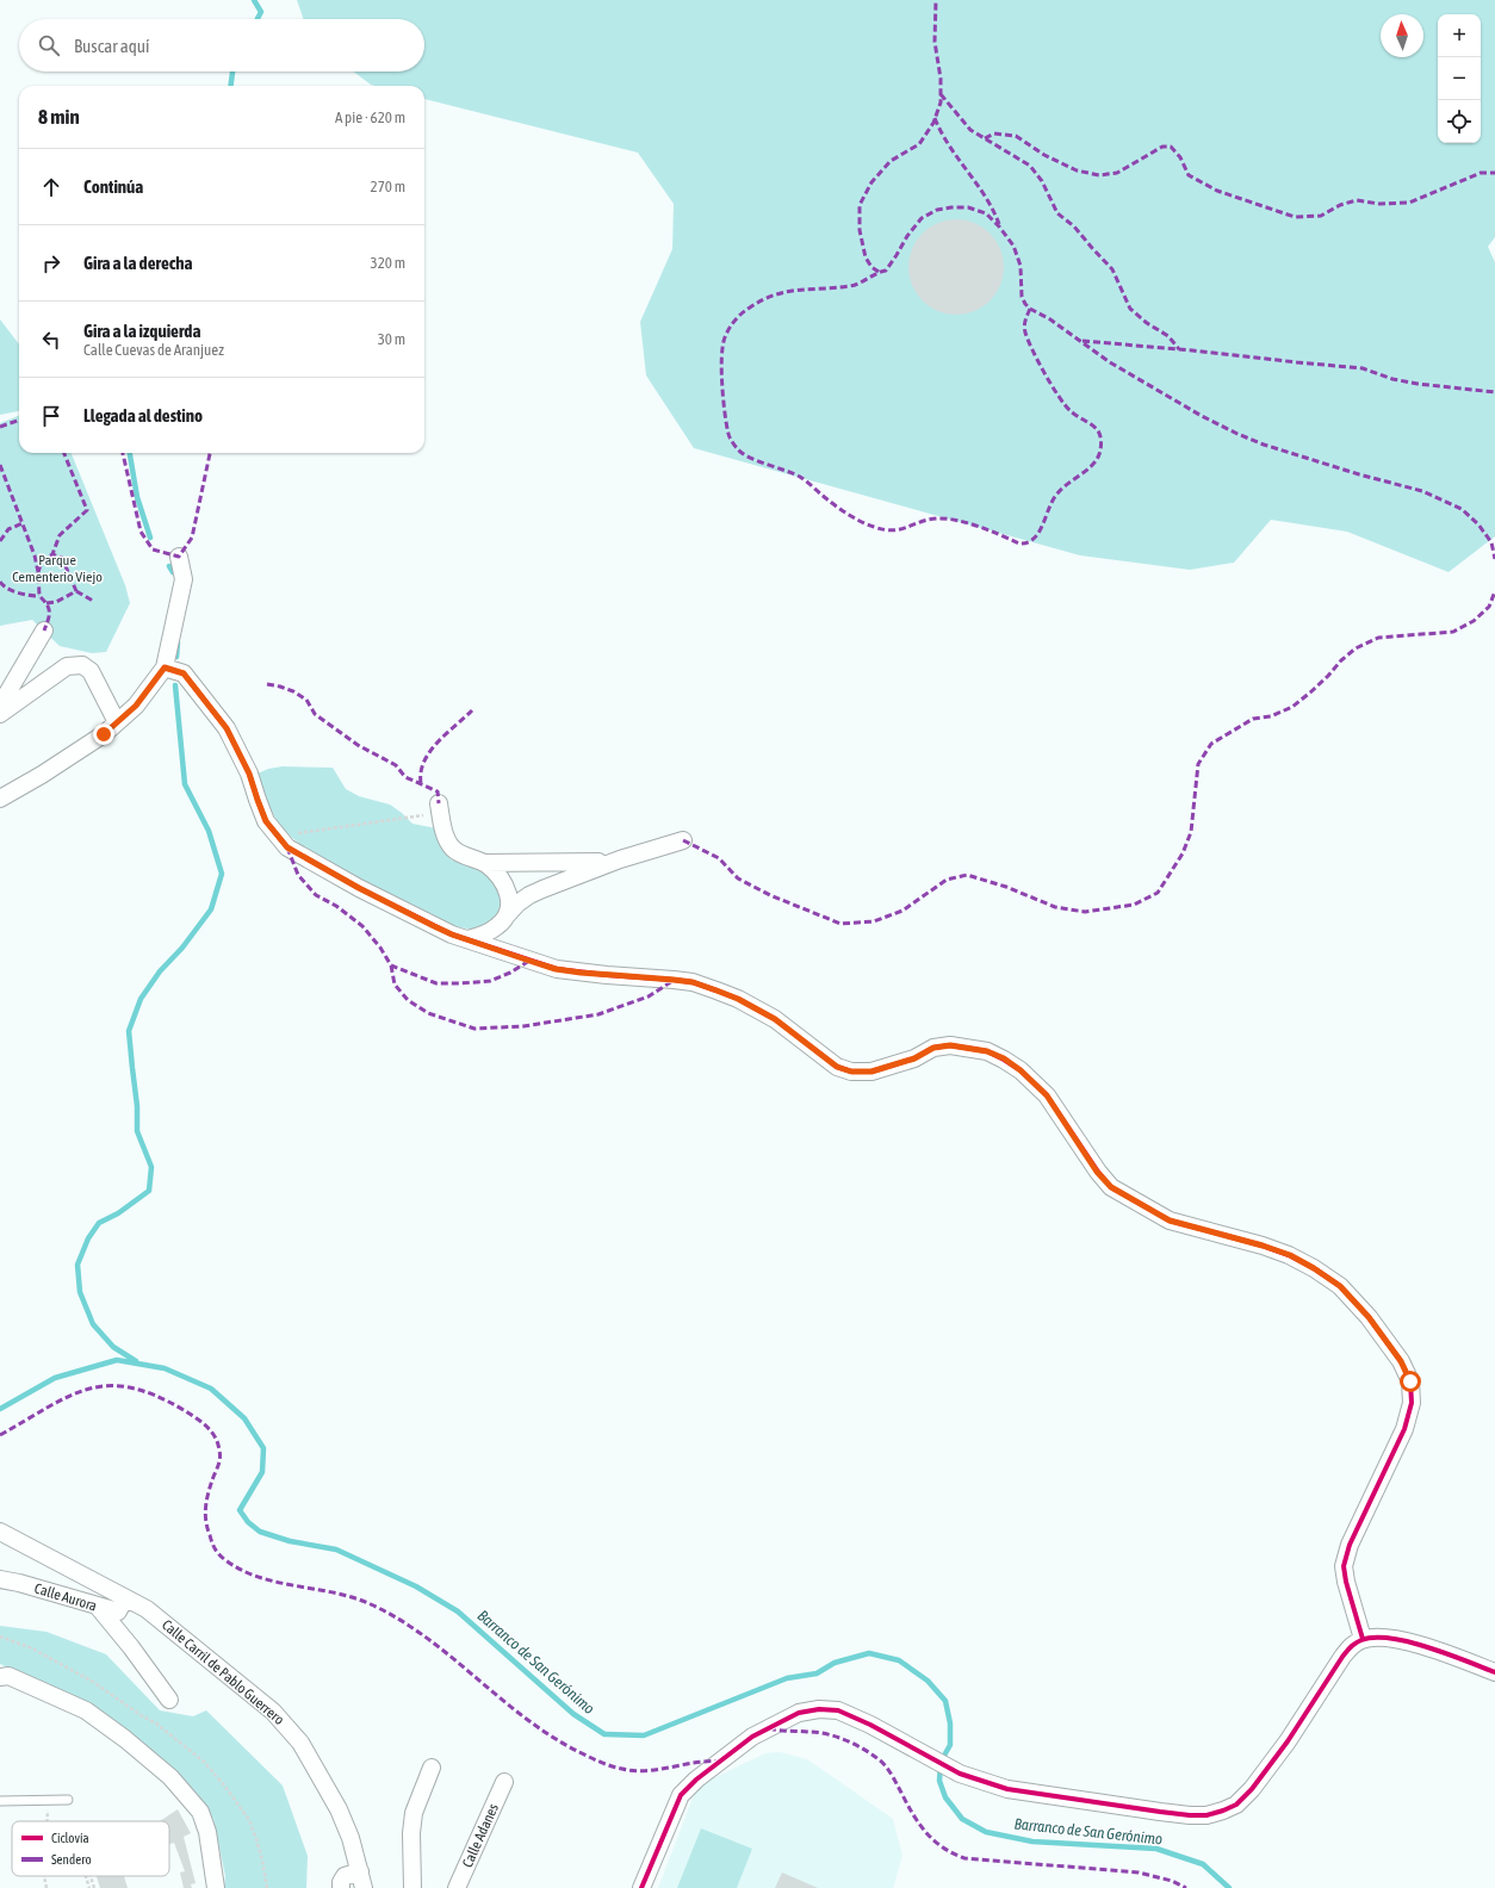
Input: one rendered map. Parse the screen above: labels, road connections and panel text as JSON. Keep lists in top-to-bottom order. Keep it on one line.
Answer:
{"streets":{"street":["Calle Aurora","Calle Carril de Pablo Guerrero","Calle Adanes"]},"crossings":[["Calle Aurora","Calle Carril de Pablo Guerrero"]],"water":["Barranco de San Gerónimo"],"parks":["Parque Cementerio Viejo"],"legend":["Ciclovía","Sendero"],"north":"top","page":{"map_buttons":["+","−"],"search":"Buscar aquí","heading":["8 min","A pie · 620 m"],"list":[["Continúa","270 m"],["Gira a la derecha","320 m"],["Gira a la izquierda","Calle Cuevas de Aranjuez","30 m"],"Llegada al destino"]}}
